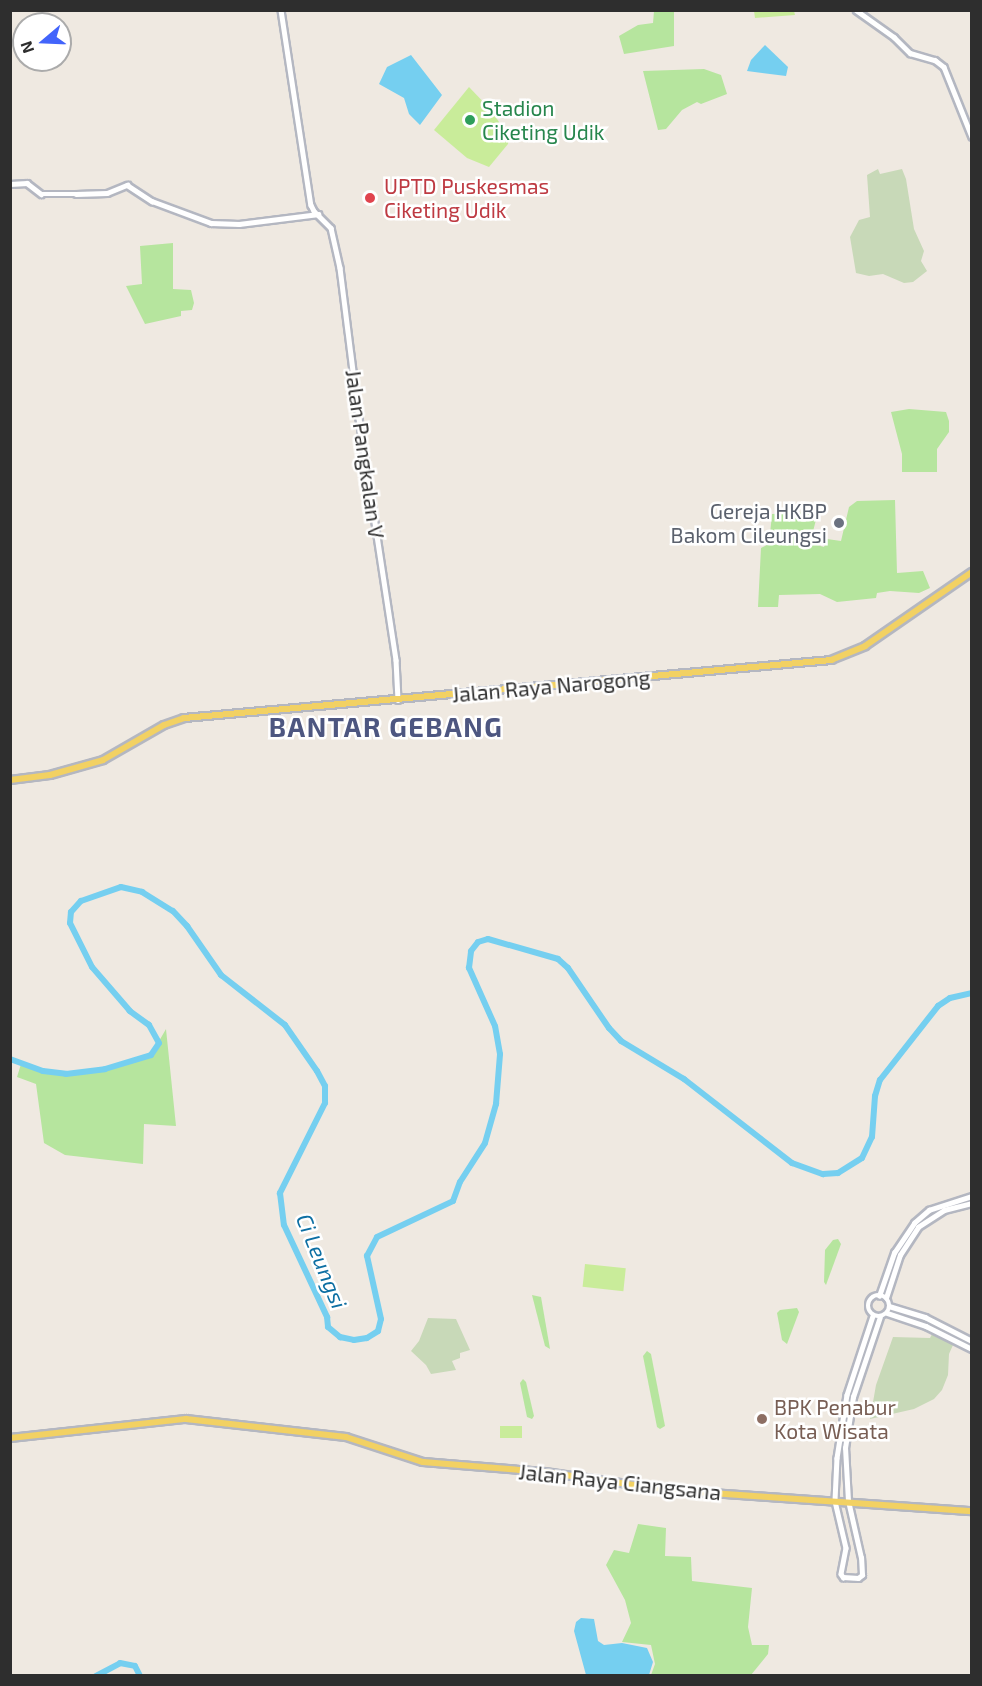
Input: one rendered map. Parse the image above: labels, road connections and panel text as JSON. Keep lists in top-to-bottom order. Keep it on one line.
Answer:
{"streets":{"main road":["Jalan Raya Narogong","Jalan Raya Ciangsana"],"street":["Jalan Pangkalan V"]},"crossings":[["Jalan Pangkalan V","Jalan Raya Narogong"]],"districts":["BANTAR GEBANG"],"water":["Ci Leungsi"],"places":["Stadion Ciketing Udik","UPTD Puskesmas Ciketing Udik","Gereja HKBP Bakom Cileungsi","BPK Penabur Kota Wisata"],"north":"left"}
